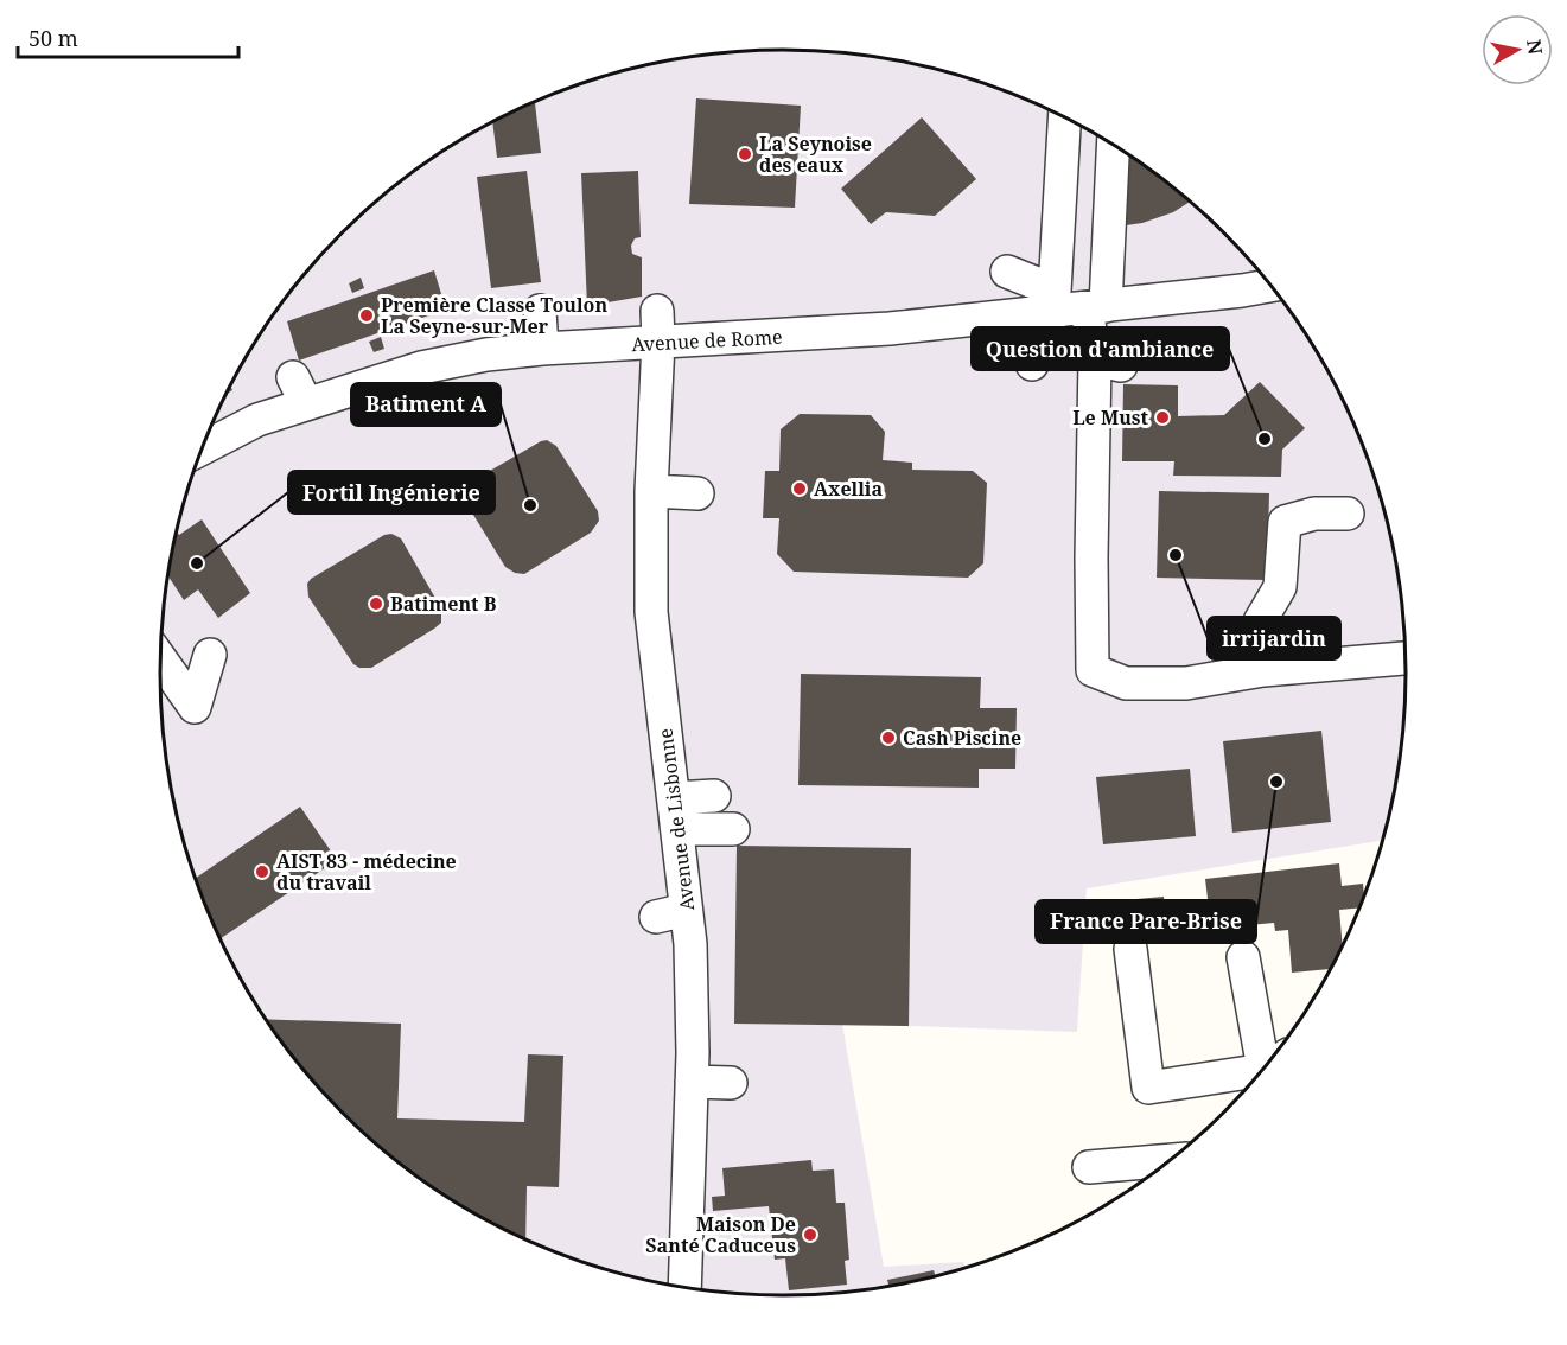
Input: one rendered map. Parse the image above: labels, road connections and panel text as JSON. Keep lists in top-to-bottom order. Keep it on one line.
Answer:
{"streets":{"street":["Avenue de Rome","Avenue de Lisbonne"]},"crossings":[["Avenue de Rome","Avenue de Lisbonne"]],"places":["La Seynoise des eaux","Première Classe Toulon La Seyne-sur-Mer","Le Must","Question d'ambiance","Axellia","Batiment A","irrijardin","Fortil Ingénierie","Batiment B","Cash Piscine","France Pare-Brise","AIST 83 - médecine du travail","Maison De Santé Caduceus"],"scale_bar":"50 m","north":"right"}
